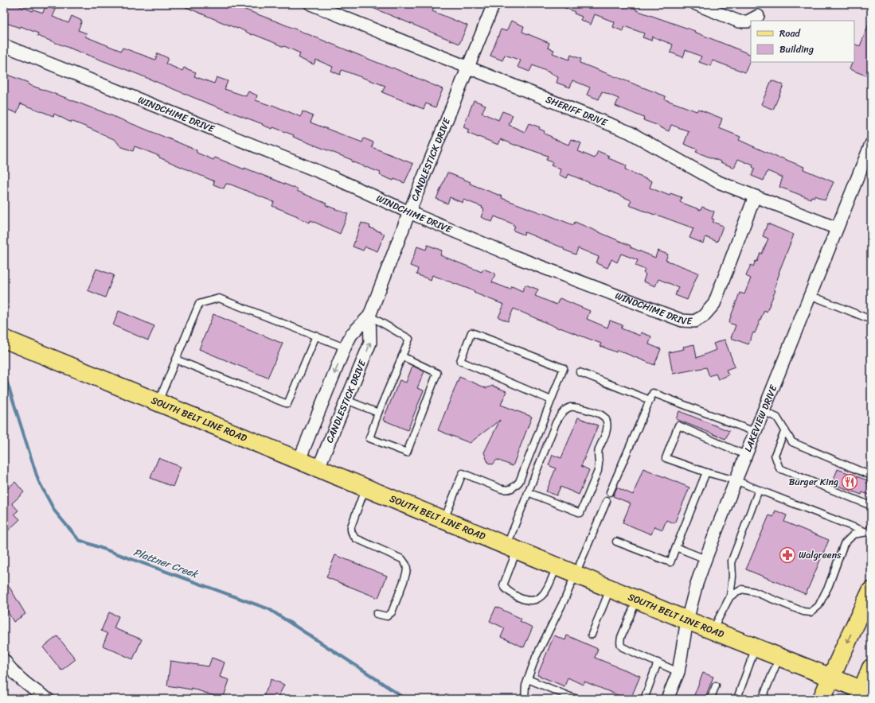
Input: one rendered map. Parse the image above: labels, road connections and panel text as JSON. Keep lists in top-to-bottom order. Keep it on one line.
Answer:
{"streets":{"main road":["SOUTH BELT LINE ROAD"],"street":["SHERIFF DRIVE","WINDCHIME DRIVE","CANDLESTICK DRIVE","LAKEVIEW DRIVE"]},"crossings":[["SHERIFF DRIVE","WINDCHIME DRIVE"],["SHERIFF DRIVE","CANDLESTICK DRIVE"],["SHERIFF DRIVE","LAKEVIEW DRIVE"],["WINDCHIME DRIVE","CANDLESTICK DRIVE"],["CANDLESTICK DRIVE","SOUTH BELT LINE ROAD"],["LAKEVIEW DRIVE","SOUTH BELT LINE ROAD"]],"water":["Plattner Creek"],"places":{"restaurant":["Burger King"],"pharmacy":["Walgreens"]},"legend":["Road","Building"]}
